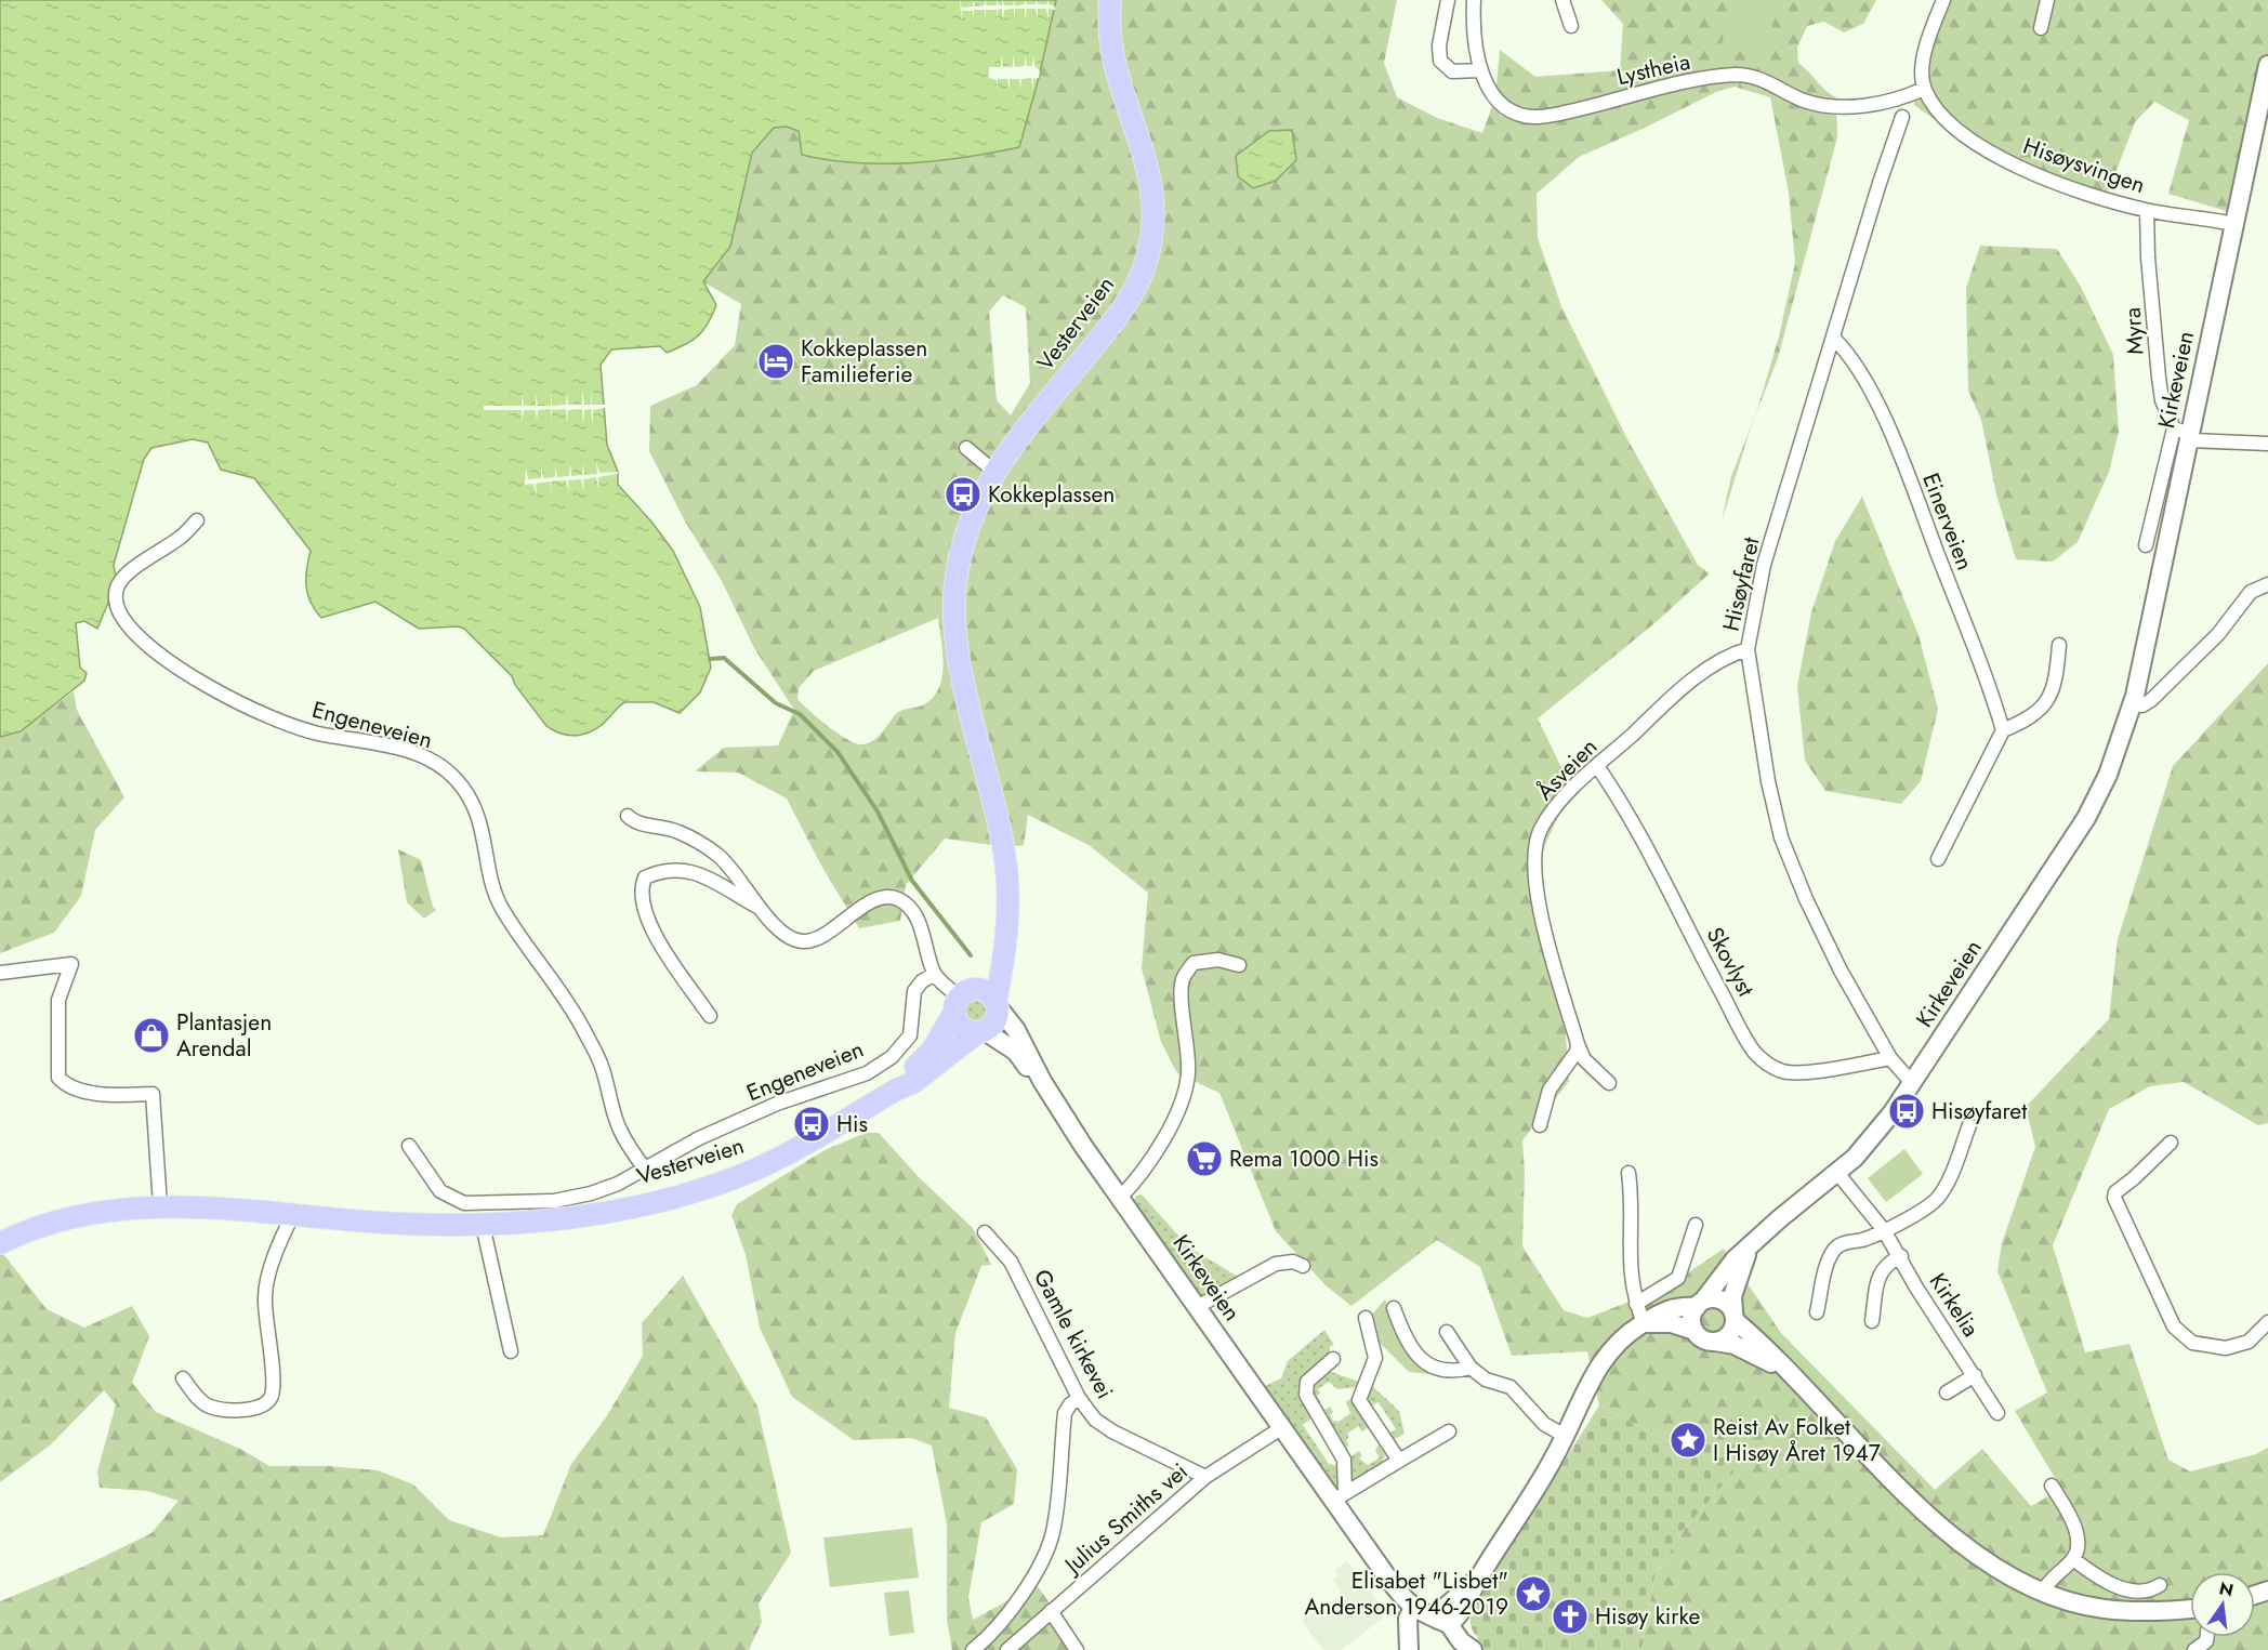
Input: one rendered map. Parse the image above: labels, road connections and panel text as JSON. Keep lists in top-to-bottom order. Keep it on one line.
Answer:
{"streets":{"main road":["Vesterveien","Kirkeveien"],"street":["Lystheia","Hisøysvingen","Myra","Einerveien","Hisøyfaret","Engeneveien","Åsveien","Skovlyst","Kirkelia","Gamle kirkevei","Julius Smiths vei"]},"crossings":[["Lystheia","Hisøysvingen"],["Hisøysvingen","Myra"],["Hisøysvingen","Kirkeveien"],["Vesterveien","Kirkeveien"],["Myra","Kirkeveien"],["Kirkeveien","Hisøyfaret"],["Kirkeveien","Kirkelia"],["Kirkeveien","Julius Smiths vei"],["Einerveien","Hisøyfaret"],["Hisøyfaret","Åsveien"],["Hisøyfaret","Skovlyst"],["Åsveien","Skovlyst"],["Gamle kirkevei","Julius Smiths vei"]],"places":{"hotel":["Kokkeplassen Familieferie"],"bus stop":["Kokkeplassen","Hisøyfaret","His"],"shop":["Plantasjen Arendal"],"supermarket":["Rema 1000 His"],"place":["Reist Av Folket I Hisøy Året 1947","Elisabet \"Lisbet\" Anderson 1946-2019"],"church":["Hisøy kirke"]},"north":"top"}
